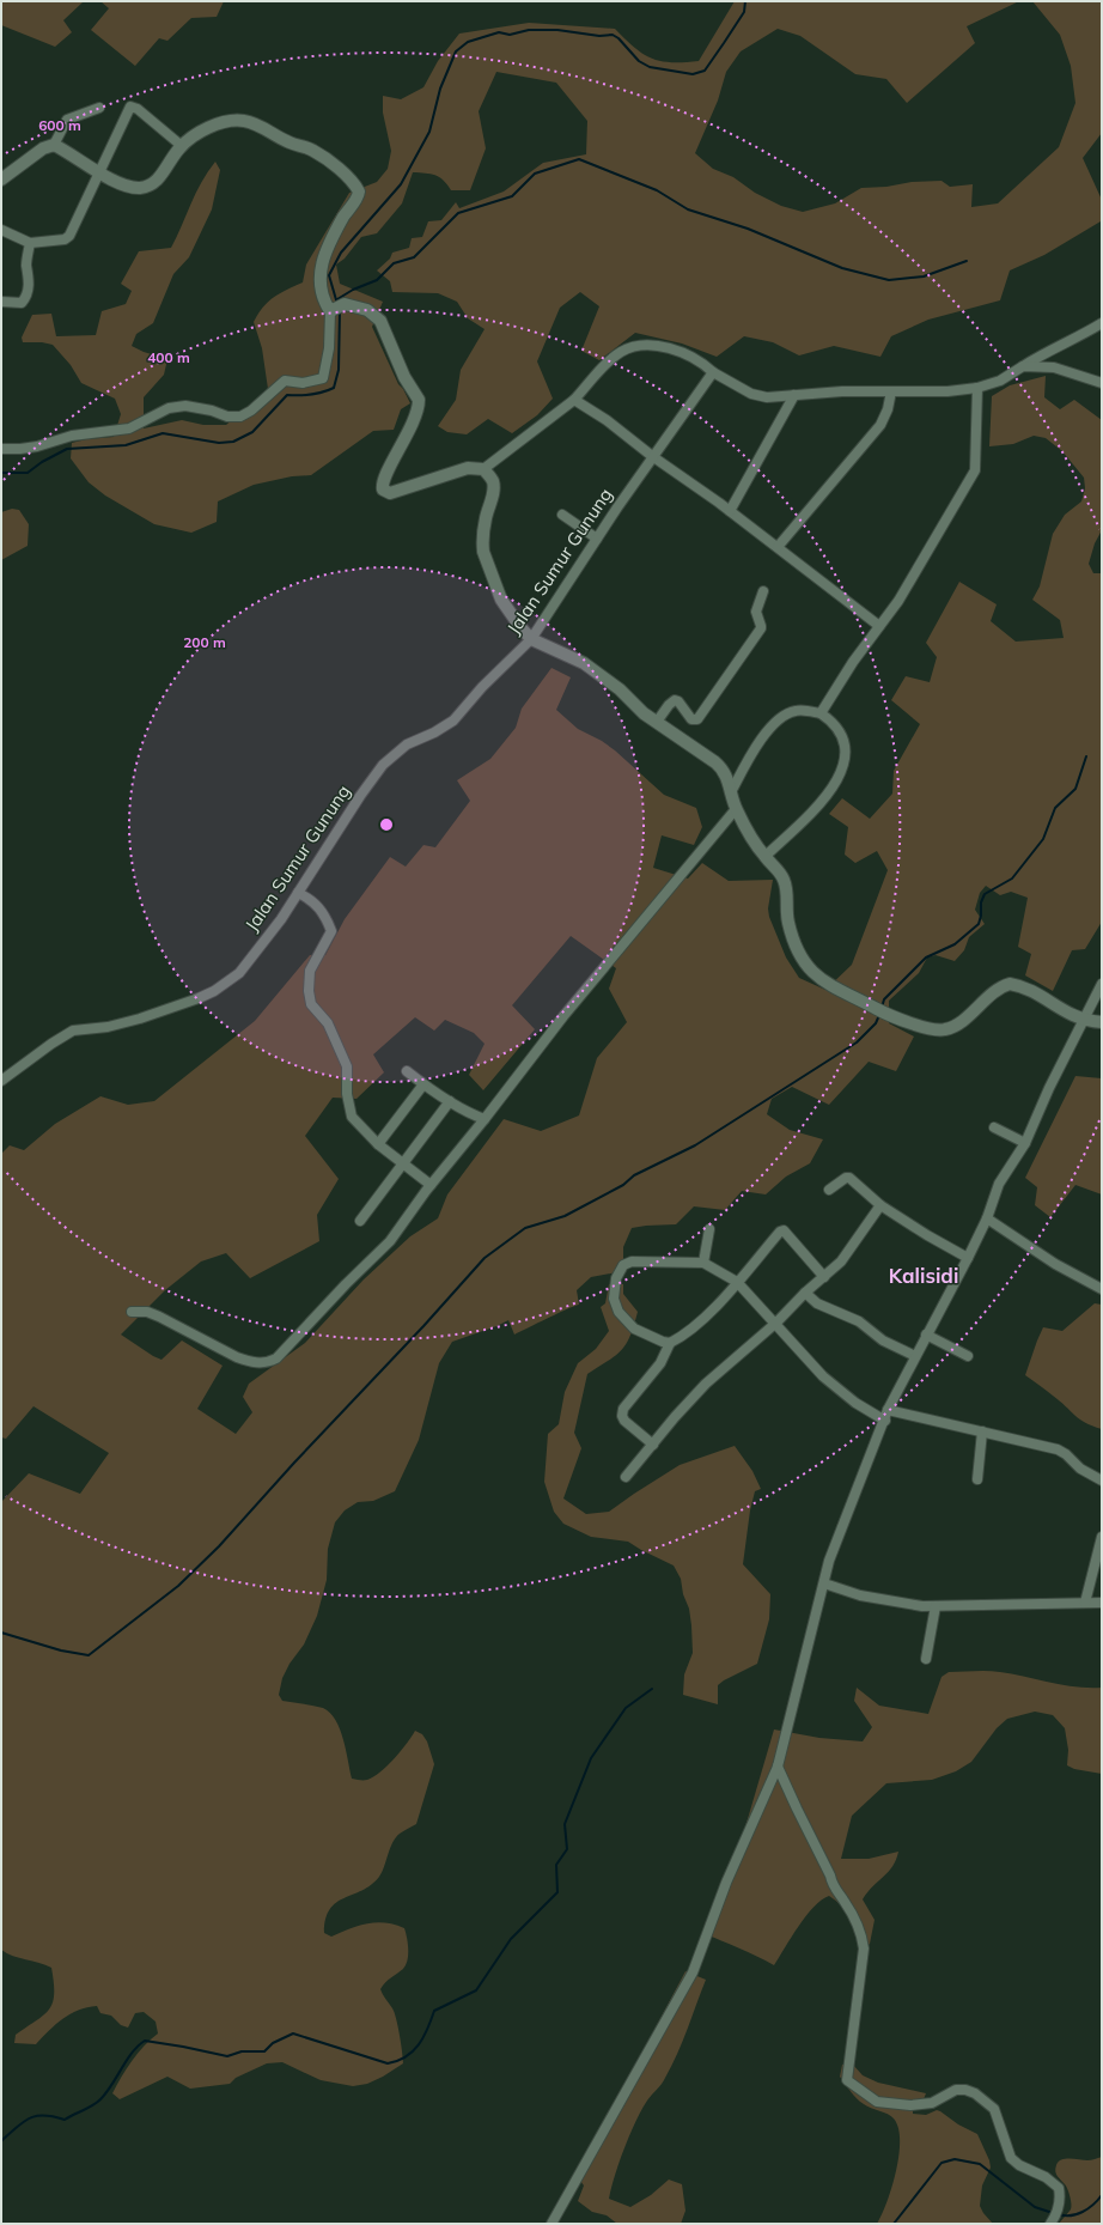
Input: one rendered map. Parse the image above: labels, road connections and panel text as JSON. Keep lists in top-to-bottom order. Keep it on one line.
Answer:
{"streets":{"street":["Jalan Sumur Gunung"]},"districts":["Kalisidi"],"rings":["600 m","400 m","200 m"]}
